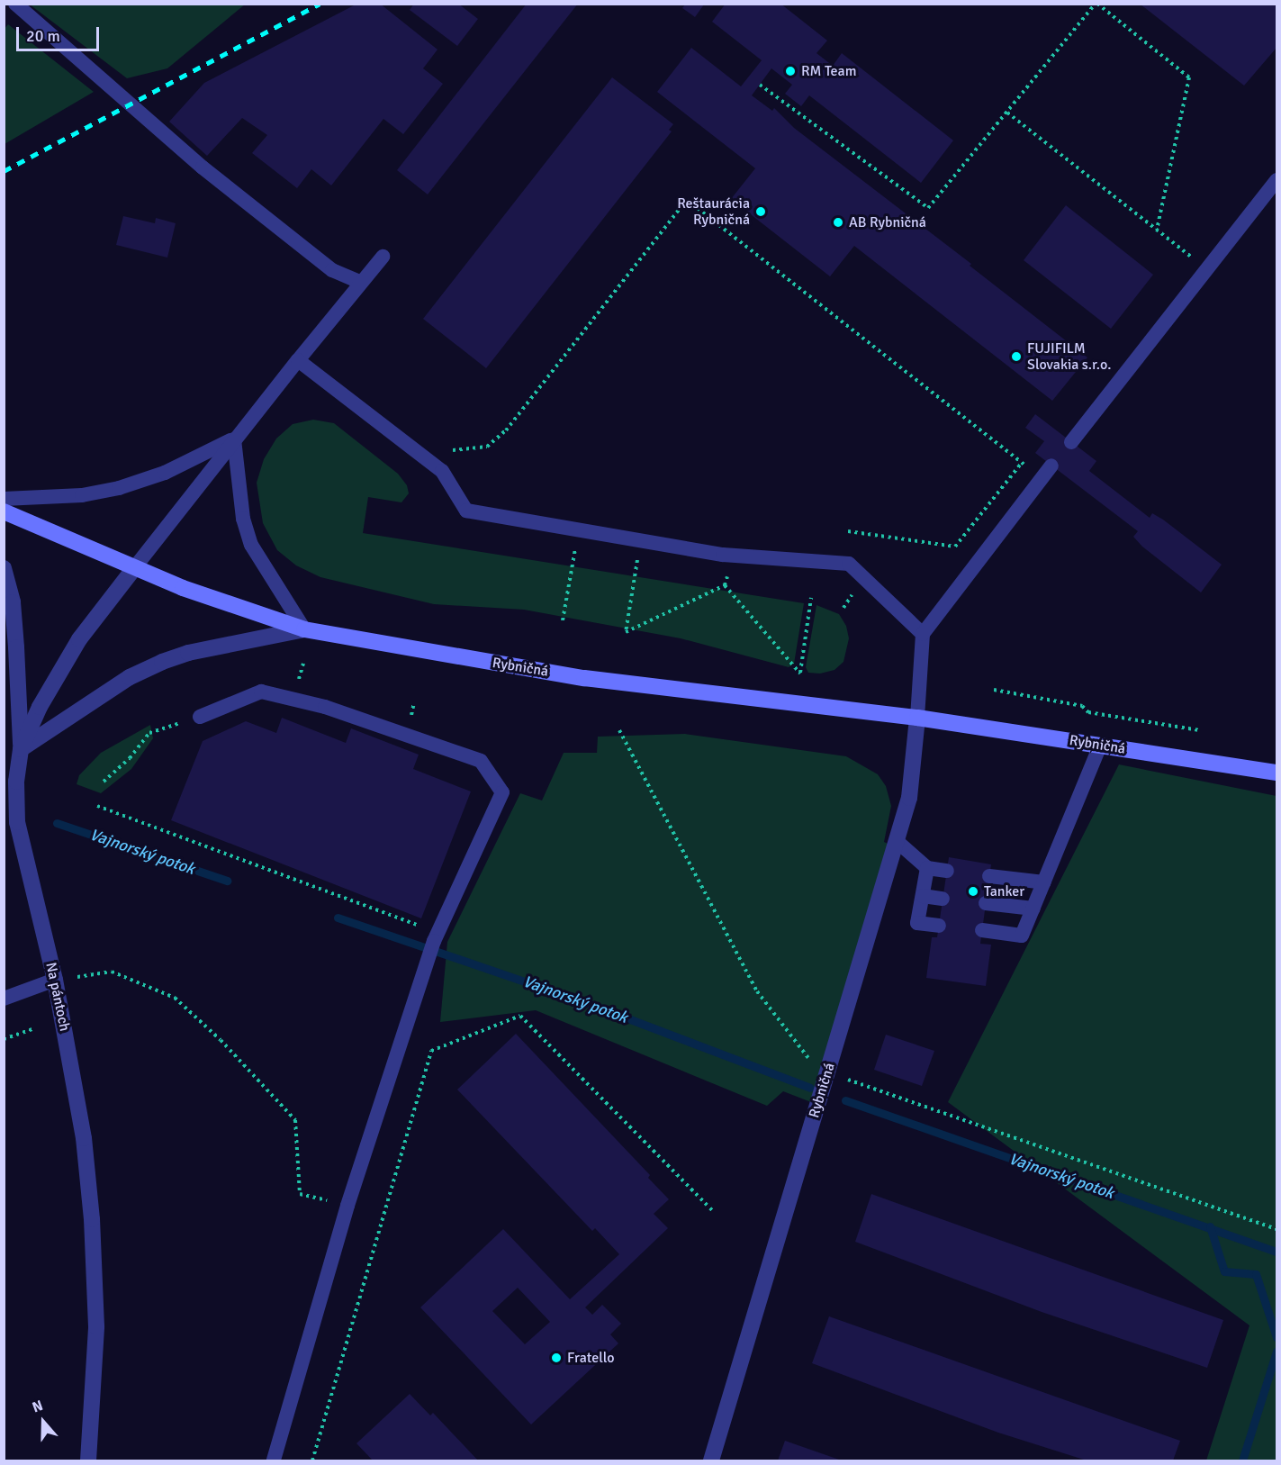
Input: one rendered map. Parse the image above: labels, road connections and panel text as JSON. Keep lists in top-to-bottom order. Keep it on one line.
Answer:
{"streets":{"main road":["Rybničná"],"street":["Na pántoch"]},"crossings":[["Rybničná","Na pántoch"]],"water":["Vajnorský potok"],"places":["RM Team","Reštaurácia Rybničná","AB Rybničná","FUJIFILM Slovakia s.r.o.","Tanker","Fratello"],"scale_bar":"20 m","north":"top"}
